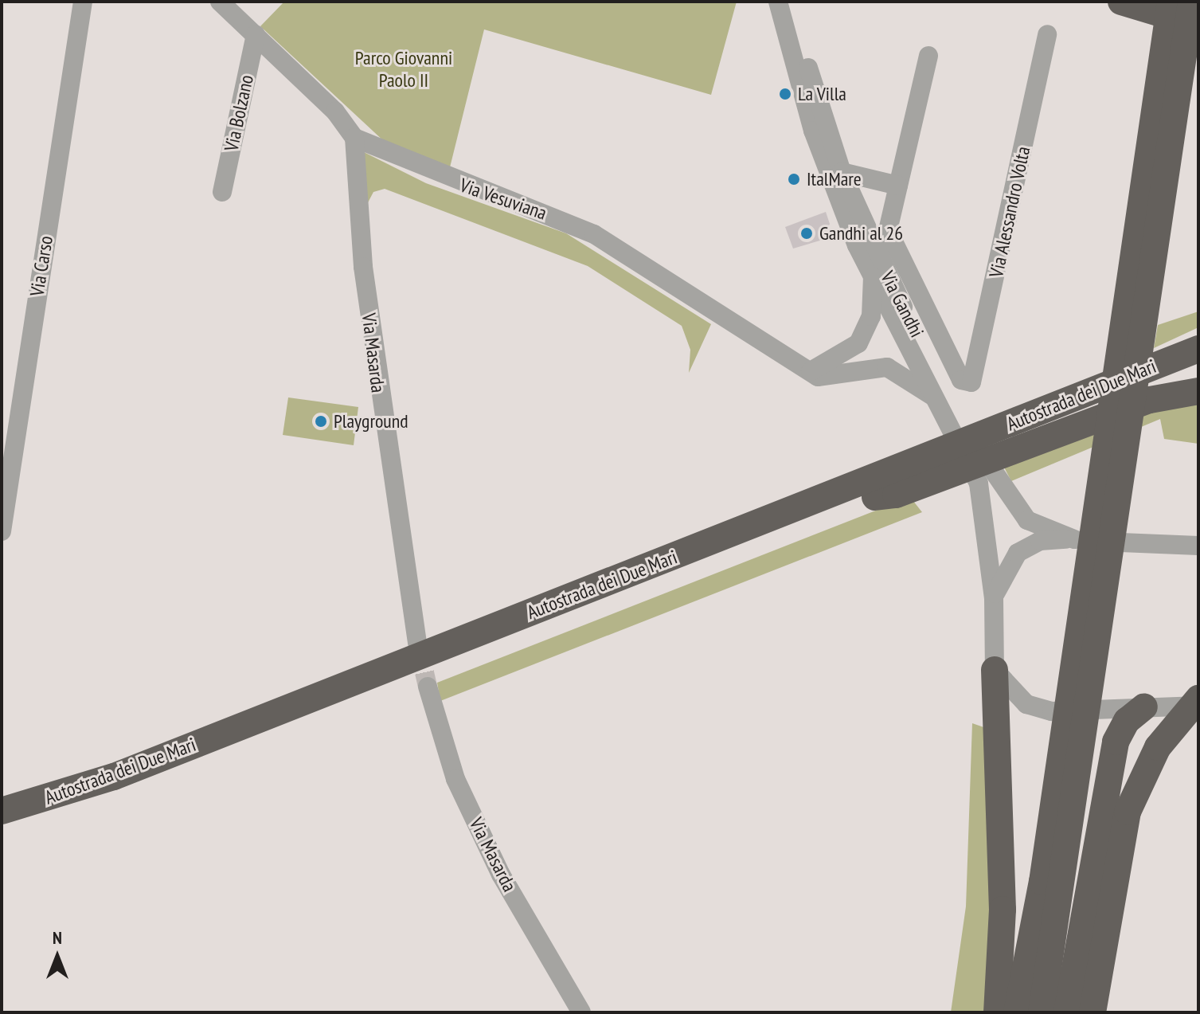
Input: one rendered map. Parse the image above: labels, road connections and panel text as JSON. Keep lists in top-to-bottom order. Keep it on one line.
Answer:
{"streets":{"highway":["Autostrada dei Due Mari"],"street":["Via Bolzano","Via Vesuviana","Via Alessandro Volta","Via Carso","Via Gandhi","Via Masarda"]},"crossings":[["Via Bolzano","Via Vesuviana"],["Via Vesuviana","Via Gandhi"],["Via Vesuviana","Via Masarda"]],"parks":["Parco Giovanni Paolo II"],"places":["La Villa","ItalMare","Gandhi al 26","Playground"],"north":"top"}
